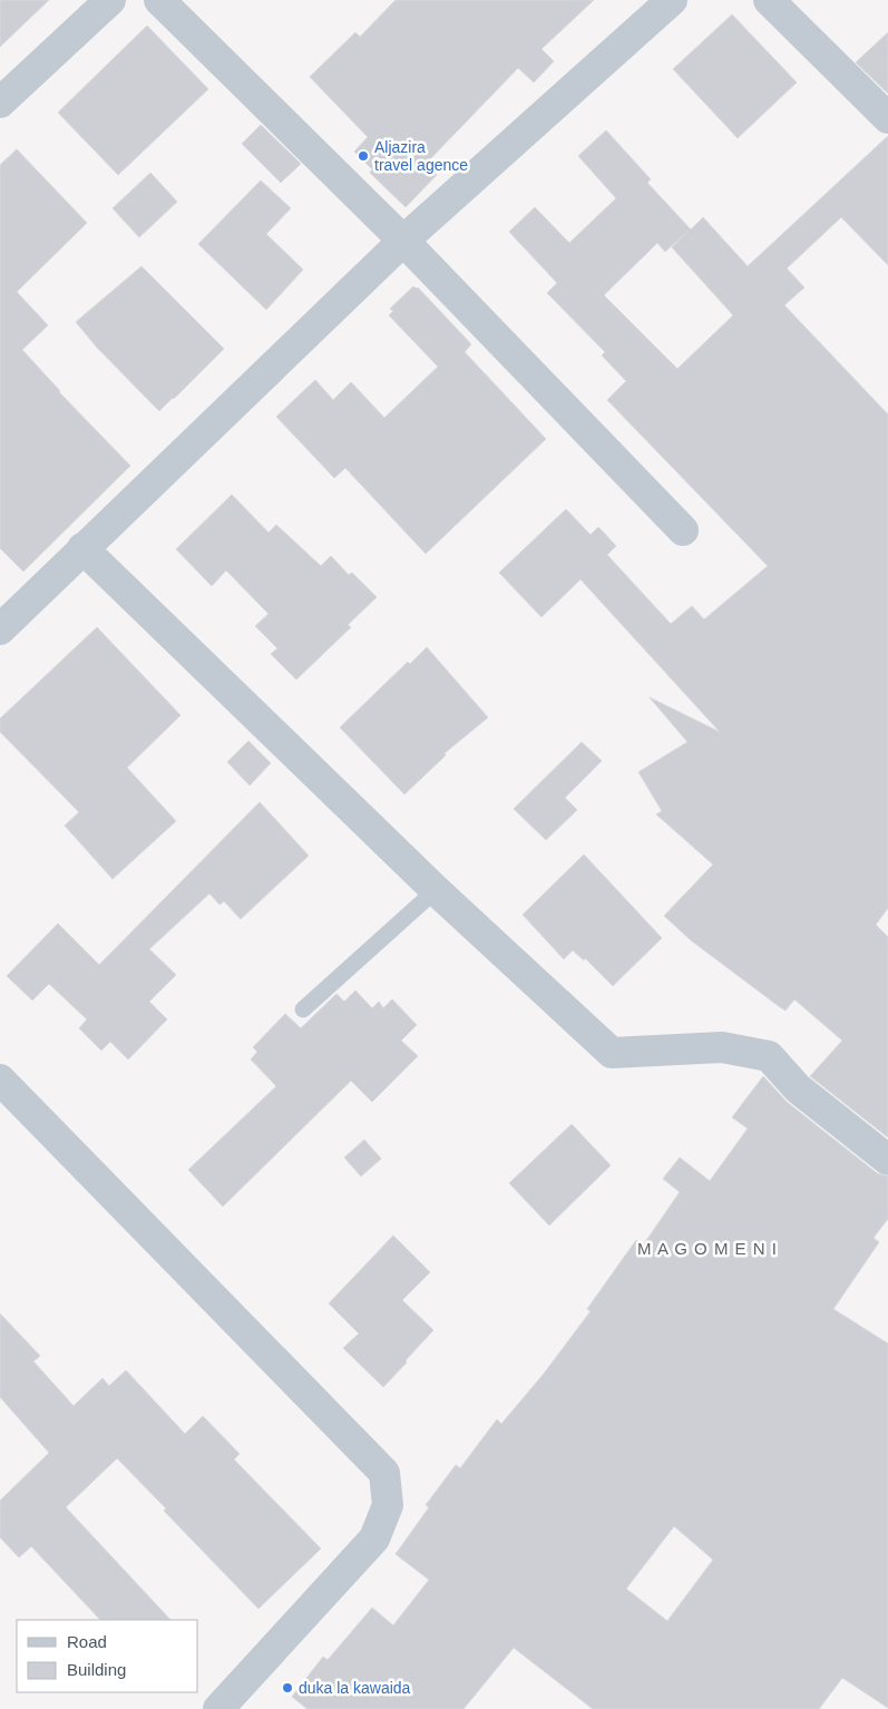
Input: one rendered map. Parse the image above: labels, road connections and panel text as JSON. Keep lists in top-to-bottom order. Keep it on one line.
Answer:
{"districts":["M A G O M E N I"],"places":["Aljazira travel agence","duka la kawaida"],"legend":["Road","Building"]}
